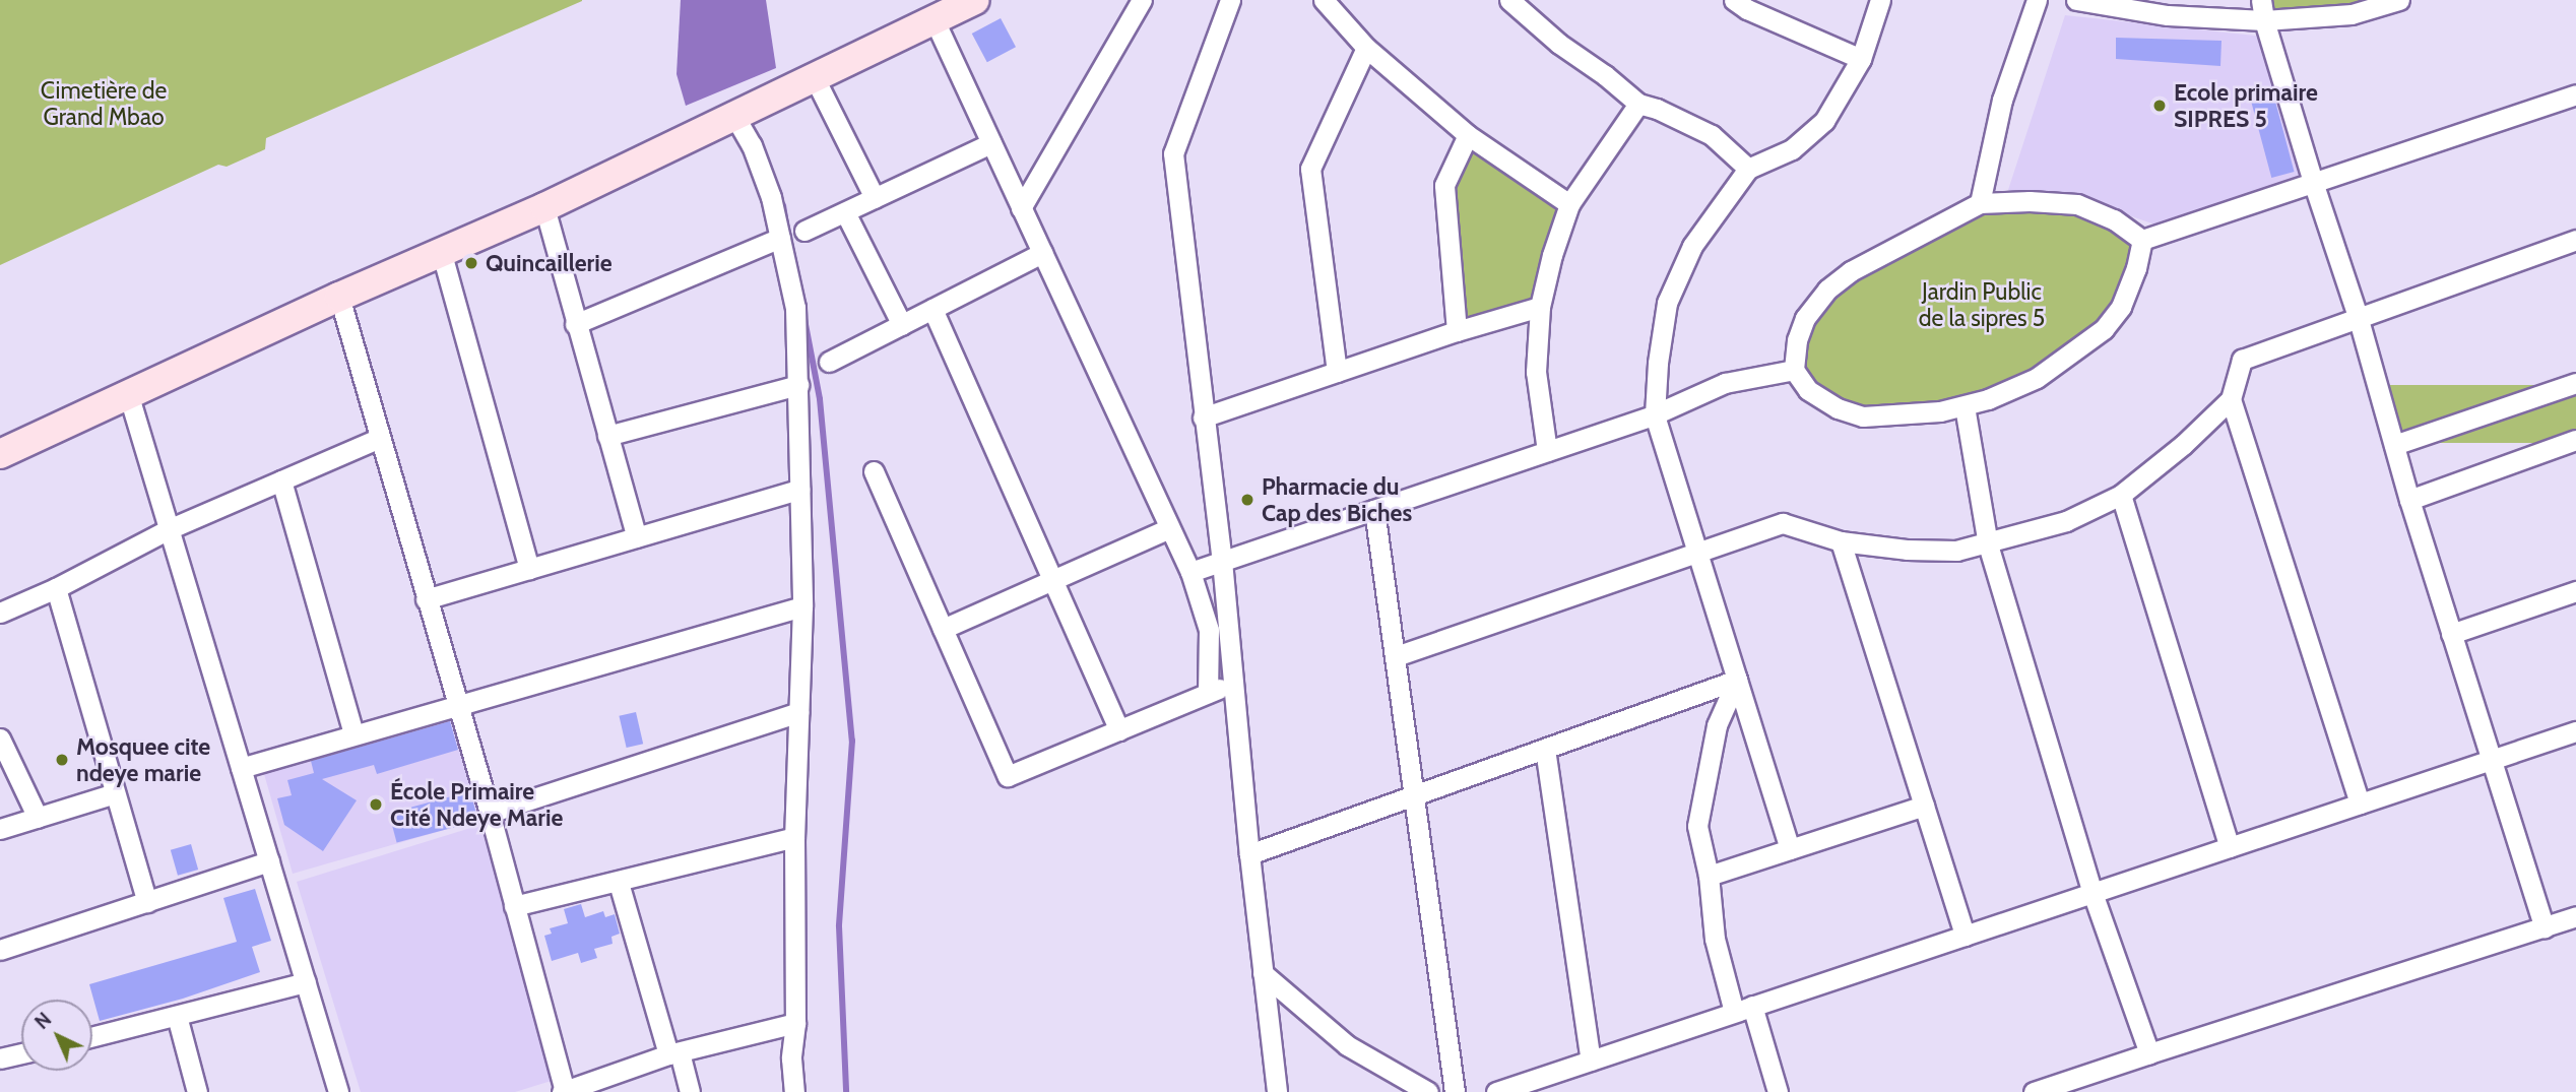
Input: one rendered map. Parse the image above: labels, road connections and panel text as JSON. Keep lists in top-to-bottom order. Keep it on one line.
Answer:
{"parks":["Cimetière de Grand Mbao","Jardin Public de la sipres 5"],"places":["Ecole primaire SIPRES 5","Quincaillerie","Pharmacie du Cap des Biches","Mosquee cite ndeye marie","École Primaire Cité Ndeye Marie"],"north":"top left"}
